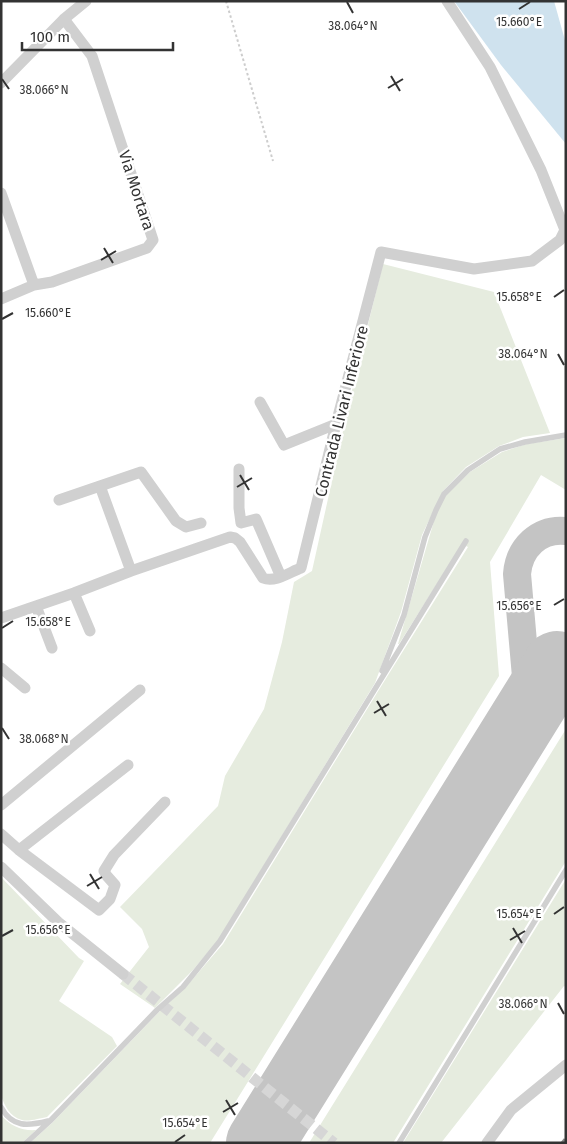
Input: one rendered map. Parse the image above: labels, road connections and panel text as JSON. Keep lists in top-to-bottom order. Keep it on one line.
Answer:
{"streets":{"street":["Via Mortara","Contrada Livari Inferiore"]},"scale_bar":"100 m","coordinates":["15.660°E","38.064°N","38.066°N","15.658°E","15.656°E","38.068°N","15.654°E"]}
